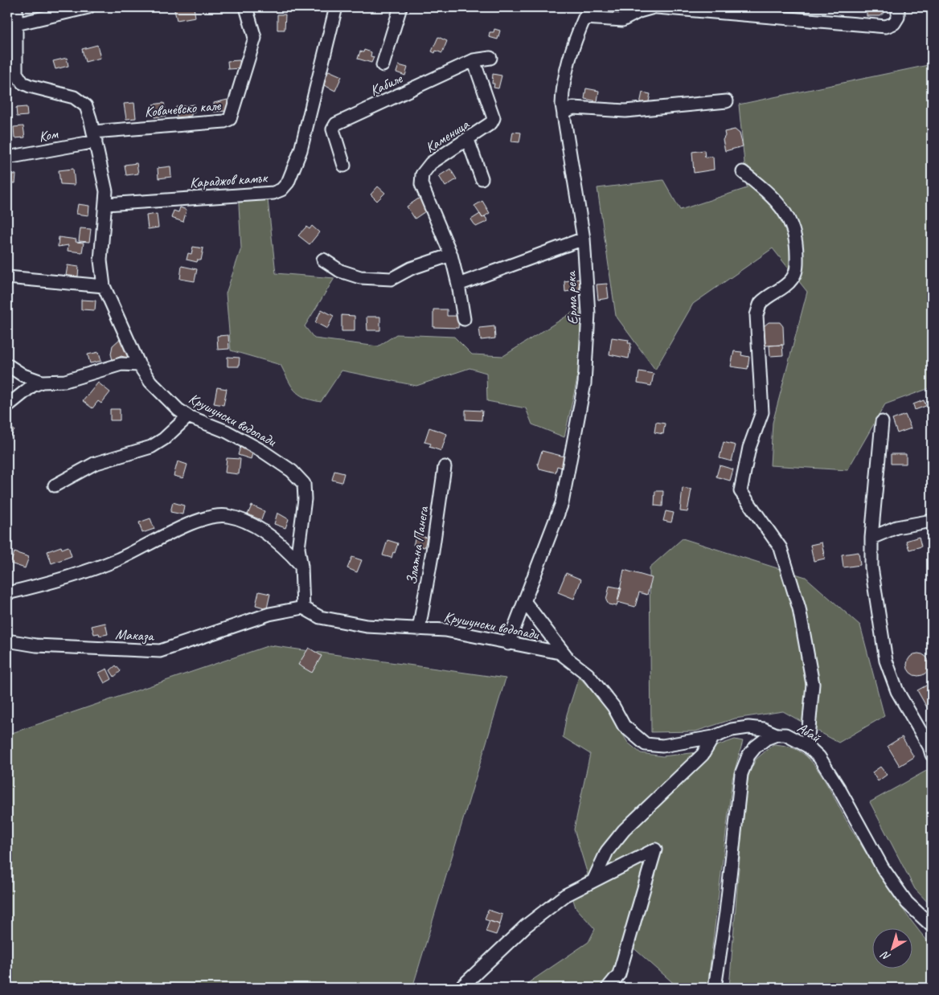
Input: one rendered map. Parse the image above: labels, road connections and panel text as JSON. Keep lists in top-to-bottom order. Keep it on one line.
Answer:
{"streets":{"street":["Кабиле","Ковачевско кале","Ком","Каменица","Караджов камък","Ерма река","Крушунски водопади","Златна Панега","Маказа","Абай"]},"crossings":[["Кабиле","Каменица"],["Ковачевско кале","Ком"],["Ковачевско кале","Крушунски водопади"],["Ком","Крушунски водопади"],["Караджов камък","Крушунски водопади"],["Ерма река","Крушунски водопади"],["Крушунски водопади","Златна Панега"],["Крушунски водопади","Маказа"],["Крушунски водопади","Абай"]],"north":"bottom left"}
